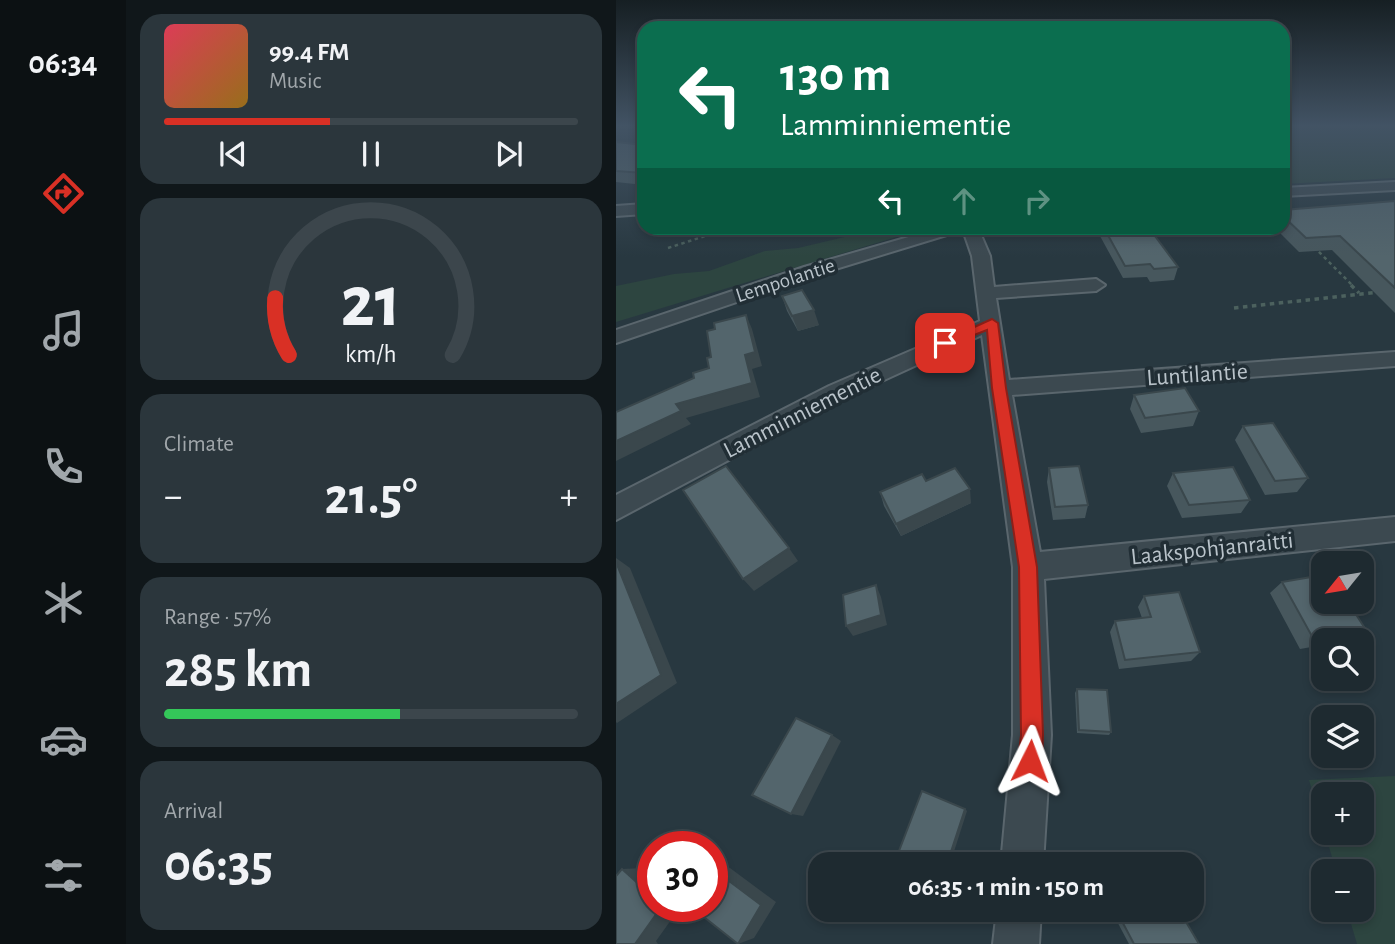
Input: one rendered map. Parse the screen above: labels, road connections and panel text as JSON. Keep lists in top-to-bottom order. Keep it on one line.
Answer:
{"streets":{"street":["Lempolantie","Luntilantie","Lamminniementie","Laakspohjanraitti"]},"north":"bottom left","page":{"tabs":"06:34","turn":["130 m","Lamminniementie"],"song":["99.4 FM","Music"],"tile":["Climate",["Range · 57%","285 km"],["Arrival","06:35"]],"heat":["−","21.5°","+"],"map_buttons":["+","−"],"limit":"30","trip":"06:35 · 1 min · 150 m","gauge":["21","km/h"]}}
